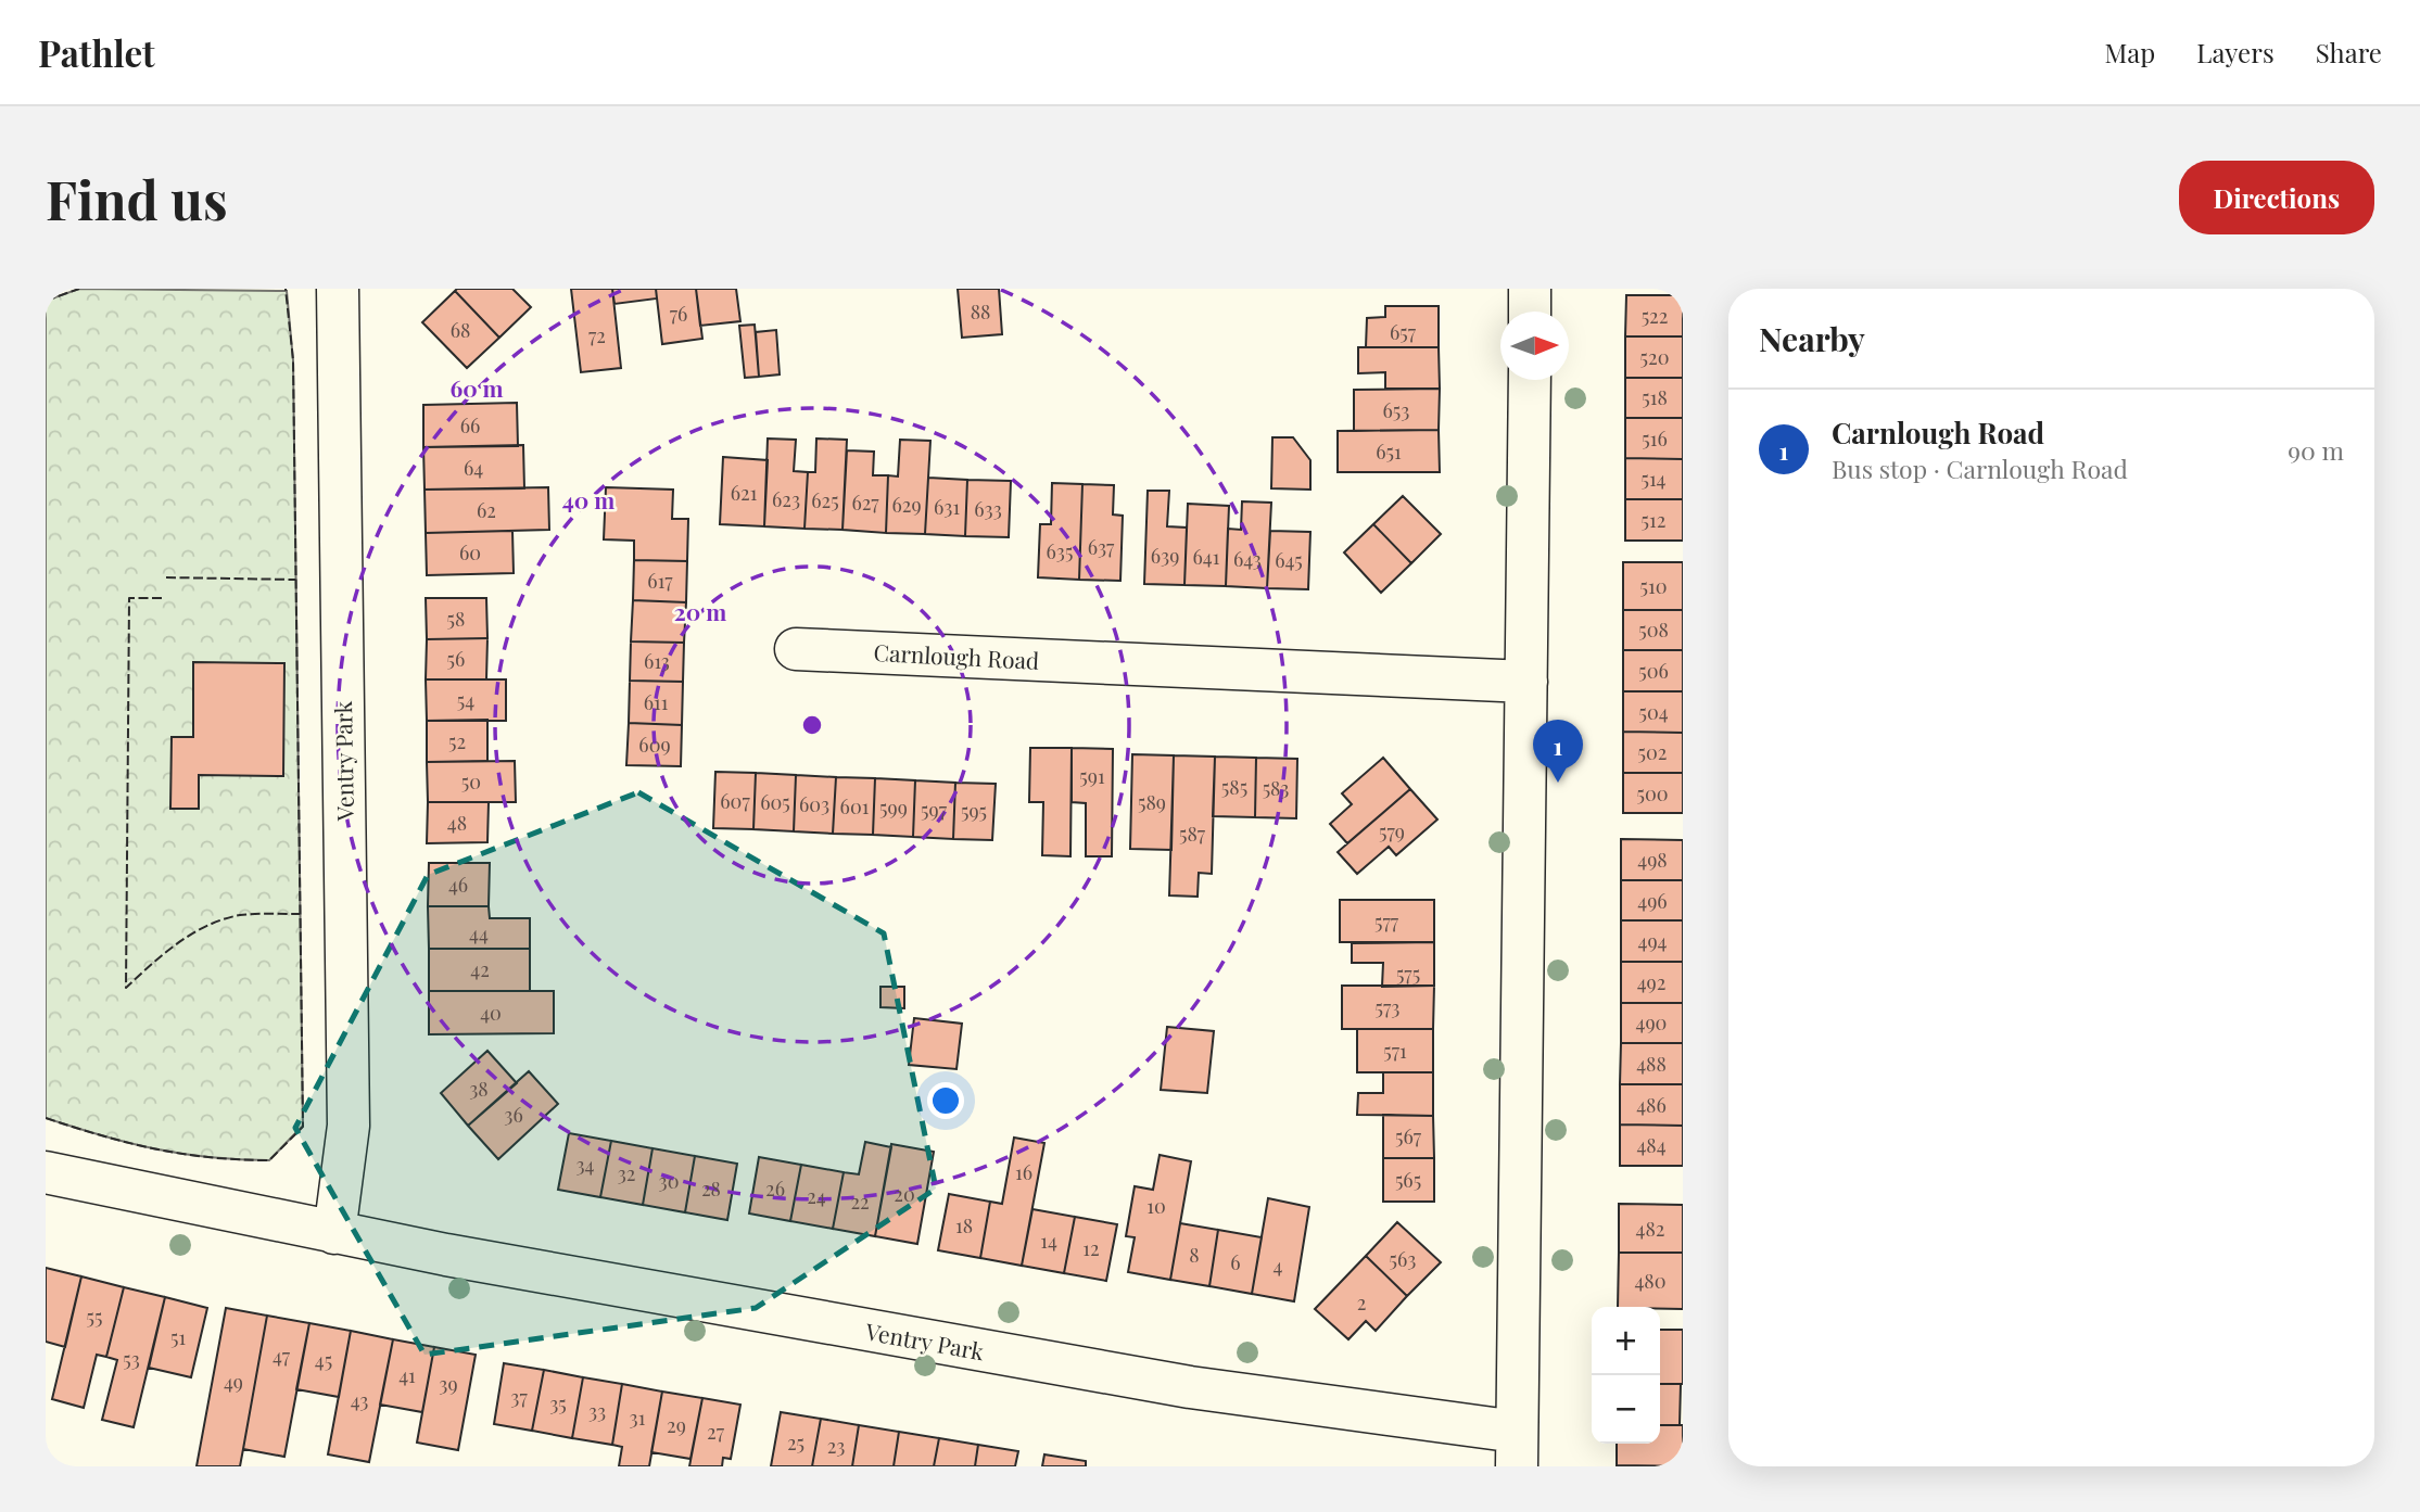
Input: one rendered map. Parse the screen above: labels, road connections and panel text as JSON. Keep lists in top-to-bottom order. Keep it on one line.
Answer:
{"streets":{"street":["Carnlough Road","Ventry Park"]},"house_numbers":["88","76","522","68","657","72","520","518","653","66","516","651","64","514","621","623","625","627","629","631","633","62","512","637","635","60","639","641","643","645","617","510","58","508","56","613","506","54","611","504","52","609","502","591","50","585","583","500","607","605","589","603","601","599","597","595","48","579","587","498","46","496","577","44","494","42","575","492","573","40","490","571","488","38","486","36","567","484","34","16","32","565","30","28","26","20","24","22","10","18","482","14","12","8","563","6","4","480","2","55","51","47","53","45","41","49","39","37","43","35","33","31","29","27","25","23"],"north":"right","page":{"header":"Pathlet","nav":["Map","Layers","Share"],"buttons":"Directions","title":"Find us","heading":"Nearby","list":[{"mark":"1","name":"Carnlough Road","note":"Bus stop · Carnlough Road","value":"90 m"}],"pins":"1","map_buttons":["+","−"]},"rings":["60 m","40 m","20 m"]}
